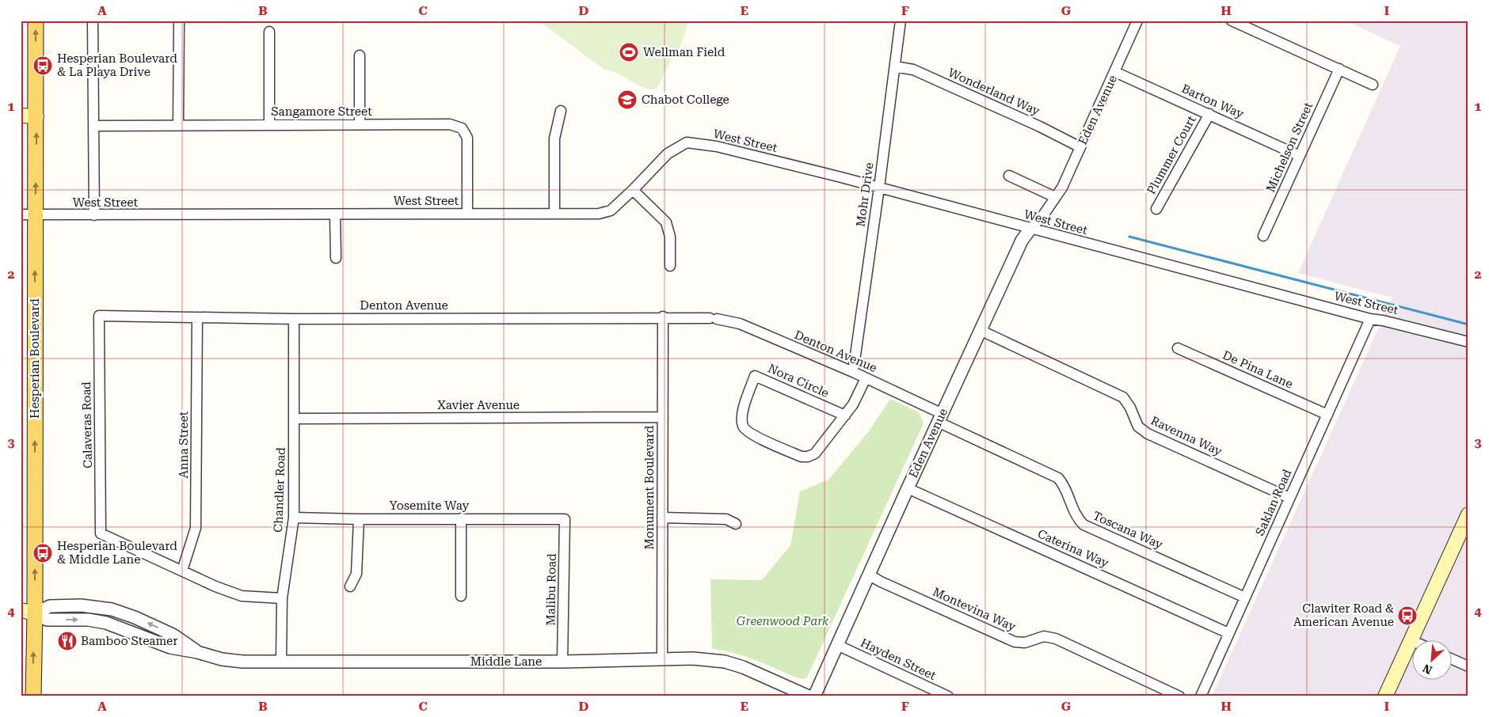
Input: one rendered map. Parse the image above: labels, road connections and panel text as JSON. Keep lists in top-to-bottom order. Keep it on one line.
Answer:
{"streets":{"main road":["Hesperian Boulevard"],"street":["Wonderland Way","Barton Way","Eden Avenue","Sangamore Street","West Street","Michelson Street","Plummer Court","Mohr Drive","Denton Avenue","De Pina Lane","Nora Circle","Xavier Avenue","Calaveras Road","Ravenna Way","Anna Street","Monument Boulevard","Chandler Road","Saklan Road","Yosemite Way","Toscana Way","Caterina Way","Malibu Road","Montevina Way","Hayden Street","Middle Lane"]},"crossings":[["Wonderland Way","Eden Avenue"],["Wonderland Way","Mohr Drive"],["Barton Way","Eden Avenue"],["Barton Way","Michelson Street"],["Barton Way","Plummer Court"],["Eden Avenue","West Street"],["Eden Avenue","Denton Avenue"],["Eden Avenue","Ravenna Way"],["Eden Avenue","Toscana Way"],["Eden Avenue","Caterina Way"],["Eden Avenue","Montevina Way"],["Eden Avenue","Hayden Street"],["Sangamore Street","West Street"],["West Street","Mohr Drive"],["West Street","Hesperian Boulevard"],["West Street","Saklan Road"],["Mohr Drive","Denton Avenue"],["Denton Avenue","Nora Circle"],["Denton Avenue","Calaveras Road"],["Denton Avenue","Anna Street"],["Denton Avenue","Monument Boulevard"],["Denton Avenue","Chandler Road"],["Denton Avenue","Toscana Way"],["Hesperian Boulevard","Middle Lane"],["De Pina Lane","Saklan Road"],["Xavier Avenue","Monument Boulevard"],["Xavier Avenue","Chandler Road"],["Calaveras Road","Anna Street"],["Ravenna Way","Saklan Road"],["Monument Boulevard","Middle Lane"],["Chandler Road","Yosemite Way"],["Chandler Road","Middle Lane"],["Saklan Road","Toscana Way"],["Saklan Road","Caterina Way"],["Yosemite Way","Malibu Road"],["Malibu Road","Middle Lane"]],"one_way":["Hesperian Boulevard"],"parks":["Greenwood Park"],"places":{"sports":["Wellman Field"],"bus stop":["Hesperian Boulevard & La Playa Drive","Hesperian Boulevard & Middle Lane","Clawiter Road & American Avenue"],"school or university":["Chabot College"],"restaurant":["Bamboo Steamer"]},"north":"bottom left","grid":{"columns":["A","B","C","D","E","F","G","H","I"],"rows":["1","2","3","4"]}}
